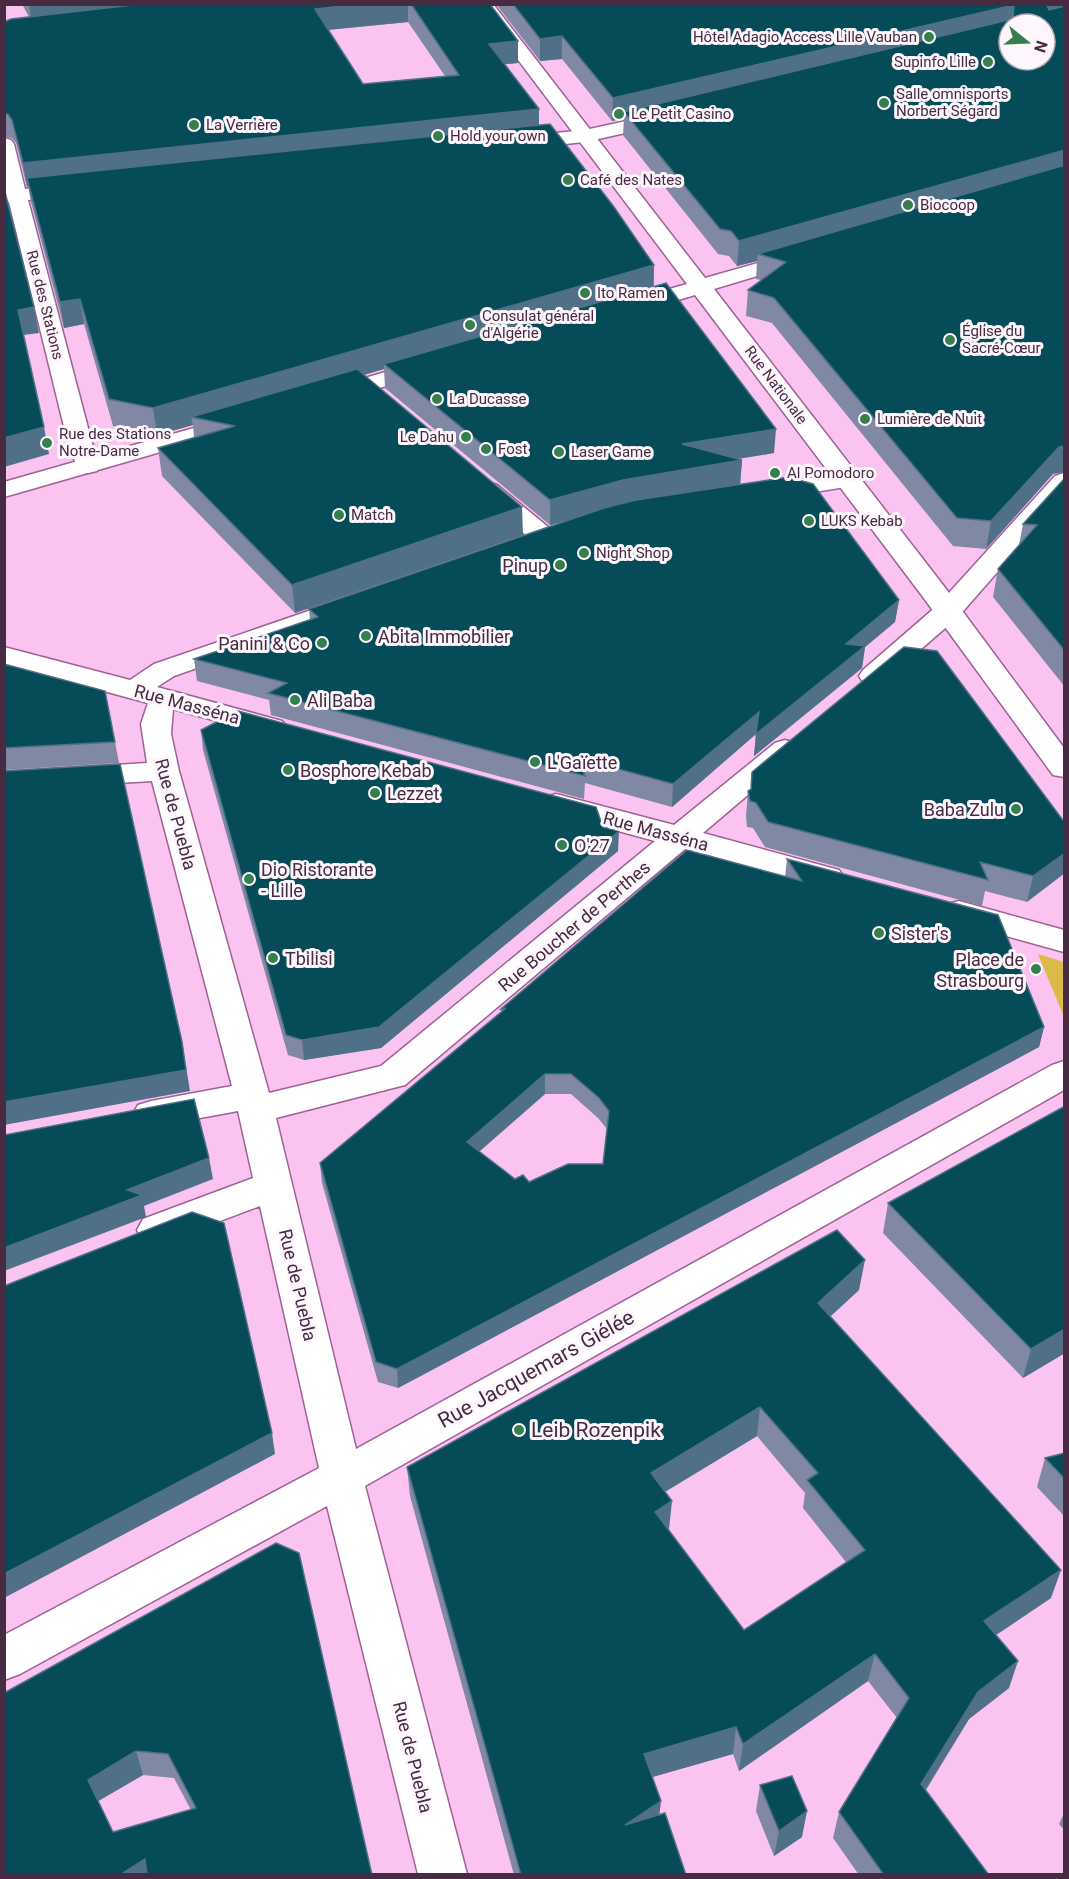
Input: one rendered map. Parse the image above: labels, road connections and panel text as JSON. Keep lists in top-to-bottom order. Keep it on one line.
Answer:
{"streets":{"street":["Rue des Stations","Rue Nationale","Rue Masséna","Rue de Puebla","Rue Boucher de Perthes","Rue Jacquemars Giélée"]},"crossings":[["Rue Masséna","Rue de Puebla"],["Rue Masséna","Rue Boucher de Perthes"],["Rue de Puebla","Rue Boucher de Perthes"],["Rue de Puebla","Rue Jacquemars Giélée"]],"places":["Hôtel Adagio Access Lille Vauban","Supinfo Lille","Salle omnisports Norbert Ségard","Le Petit Casino","La Verrière","Hold your own","Café des Nates","Biocoop","Ito Ramen","Consulat général d'Algérie","Église du Sacré-Cœur","La Ducasse","Lumière de Nuit","Le Dahu","Rue des Stations Notre-Dame","Fost","Laser Game","Al Pomodoro","Match","LUKS Kebab","Night Shop","Pinup","Abita Immobilier","Panini & Co","Ali Baba","L'Gaïette","Bosphore Kebab","Lezzet","Baba Zulu","O'27","Dio Ristorante - Lille","Sister's","Tbilisi","Place de Strasbourg","Leib Rozenpik"],"north":"right"}
